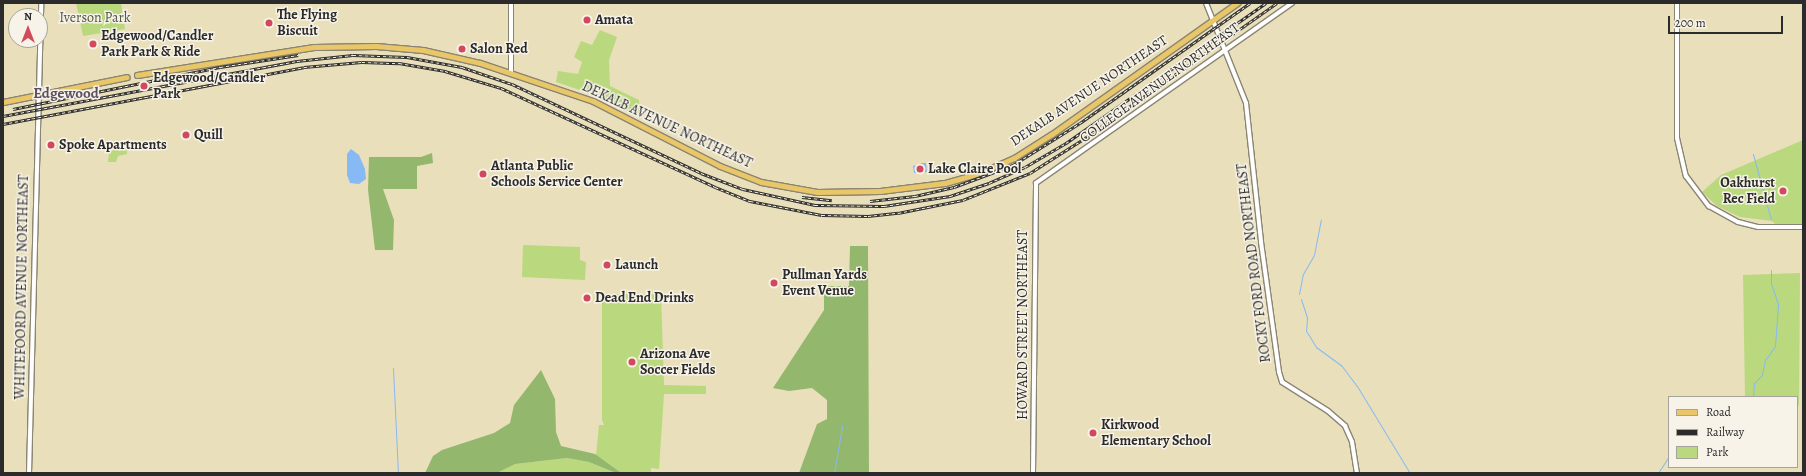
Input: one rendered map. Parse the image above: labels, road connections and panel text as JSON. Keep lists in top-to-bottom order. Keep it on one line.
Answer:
{"streets":{"main road":["DEKALB AVENUE NORTHEAST"],"street":["COLLEGE AVENUE NORTHEAST","ROCKY FORD ROAD NORTHEAST","WHITEFOORD AVENUE NORTHEAST","HOWARD STREET NORTHEAST"]},"crossings":[["COLLEGE AVENUE NORTHEAST","ROCKY FORD ROAD NORTHEAST"],["COLLEGE AVENUE NORTHEAST","HOWARD STREET NORTHEAST"],["DEKALB AVENUE NORTHEAST","ROCKY FORD ROAD NORTHEAST"]],"districts":["Edgewood"],"parks":["Iverson Park"],"places":["Amata","The Flying Biscuit","Edgewood/Candler Park Park & Ride","Salon Red","Edgewood/Candler Park","Quill","Spoke Apartments","Lake Claire Pool","Atlanta Public Schools Service Center","Oakhurst Rec Field","Launch","Pullman Yards Event Venue","Dead End Drinks","Arizona Ave Soccer Fields","Kirkwood Elementary School"],"legend":["Road","Railway","Park"],"scale_bar":"200 m","north":"top"}
